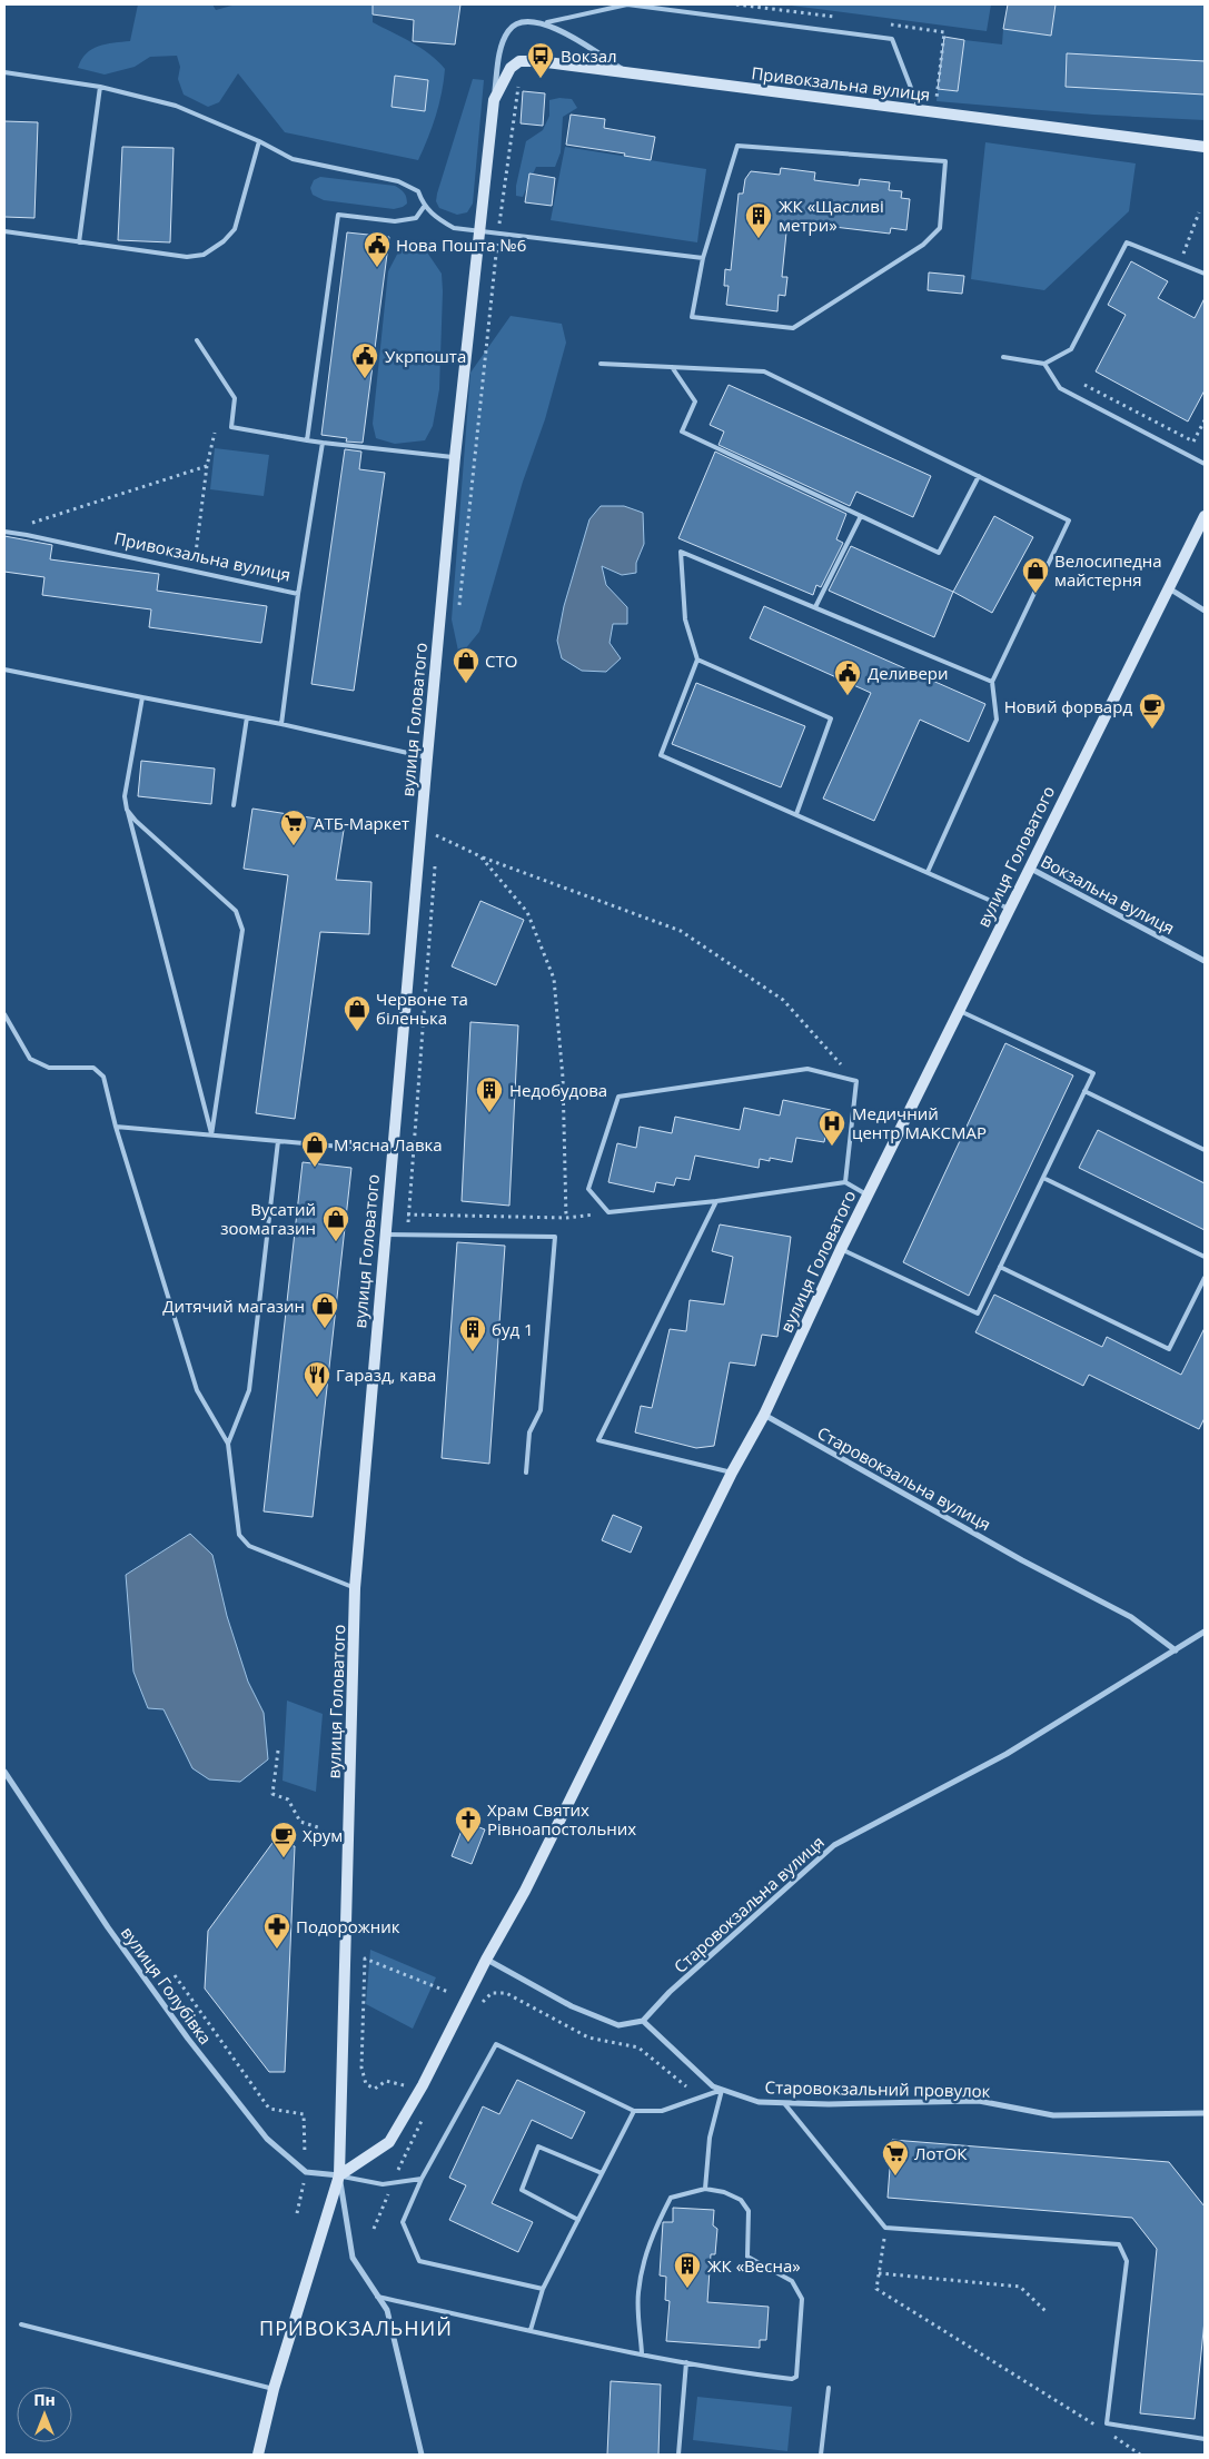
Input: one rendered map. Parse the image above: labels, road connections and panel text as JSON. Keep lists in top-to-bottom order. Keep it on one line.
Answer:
{"streets":{"street":["Привокзальна вулиця","вулиця Головатого","Вокзальна вулиця","Старовокзальна вулиця","вулиця Голубівка","Старовокзальний провулок"]},"crossings":[["вулиця Головатого","Вокзальна вулиця"],["вулиця Головатого","Старовокзальна вулиця"],["вулиця Головатого","вулиця Голубівка"],["Старовокзальна вулиця","Старовокзальний провулок"]],"districts":["ПРИВОКЗАЛЬНИЙ"],"places":{"bus stop":["Вокзал"],"building":["ЖК «Щасливі метри»","Недобудова","буд 1","ЖК «Весна»"],"public building":["Нова Пошта №6","Укрпошта","Деливери"],"shop":["Велосипедна майстерня","СТО","Червоне та біленька","М'ясна Лавка","Вусатий зоомагазин","Дитячий магазин"],"cafe":["Новий форвард","Хрум"],"supermarket":["АТБ-Маркет","ЛотОК"],"hospital":["Медичний центр МАКСМАР"],"restaurant":["Гаразд, кава"],"church":["Храм Святих Рівноапостольних"],"pharmacy":["Подорожник"]},"north":"top"}
